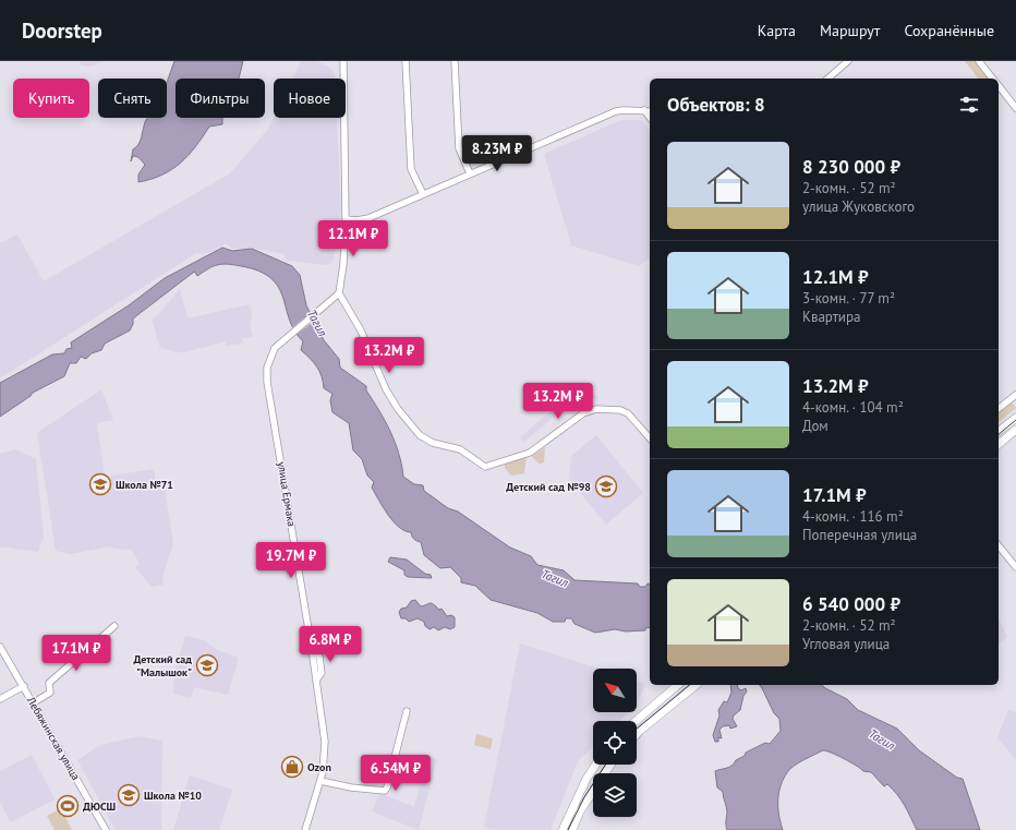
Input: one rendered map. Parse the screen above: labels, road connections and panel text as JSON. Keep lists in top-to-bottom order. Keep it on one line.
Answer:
{"streets":{"street":["улица Ермака","Лебяжинская улица"]},"water":["Тагил"],"places":{"school or university":["Школа №71","Детский сад №98","Детский сад \"Малышок\"","Школа №10"],"shop":["Ozon"],"sports":["ДЮСШ"]},"north":"top left","page":{"header":"Doorstep","nav":["Карта","Маршрут","Сохранённые"],"chip":["Купить","Снять","Фильтры","Новое"],"heading":"Объектов: 8","list":[{"name":"8 230 000 ₽","note":"2-комн. · 52 m² · улица Жуковского"},{"name":"12.1M ₽","note":"3-комн. · 77 m² · Квартира"},{"name":"13.2M ₽","note":"4-комн. · 104 m² · Дом"},{"name":"17.1M ₽","note":"4-комн. · 116 m² · Поперечная улица"},{"name":"6 540 000 ₽","note":"2-комн. · 52 m² · Угловая улица"}],"price":["8.23M ₽","12.1M ₽","13.2M ₽","13.2M ₽","19.7M ₽","6.8M ₽","17.1M ₽","6.54M ₽"]}}
